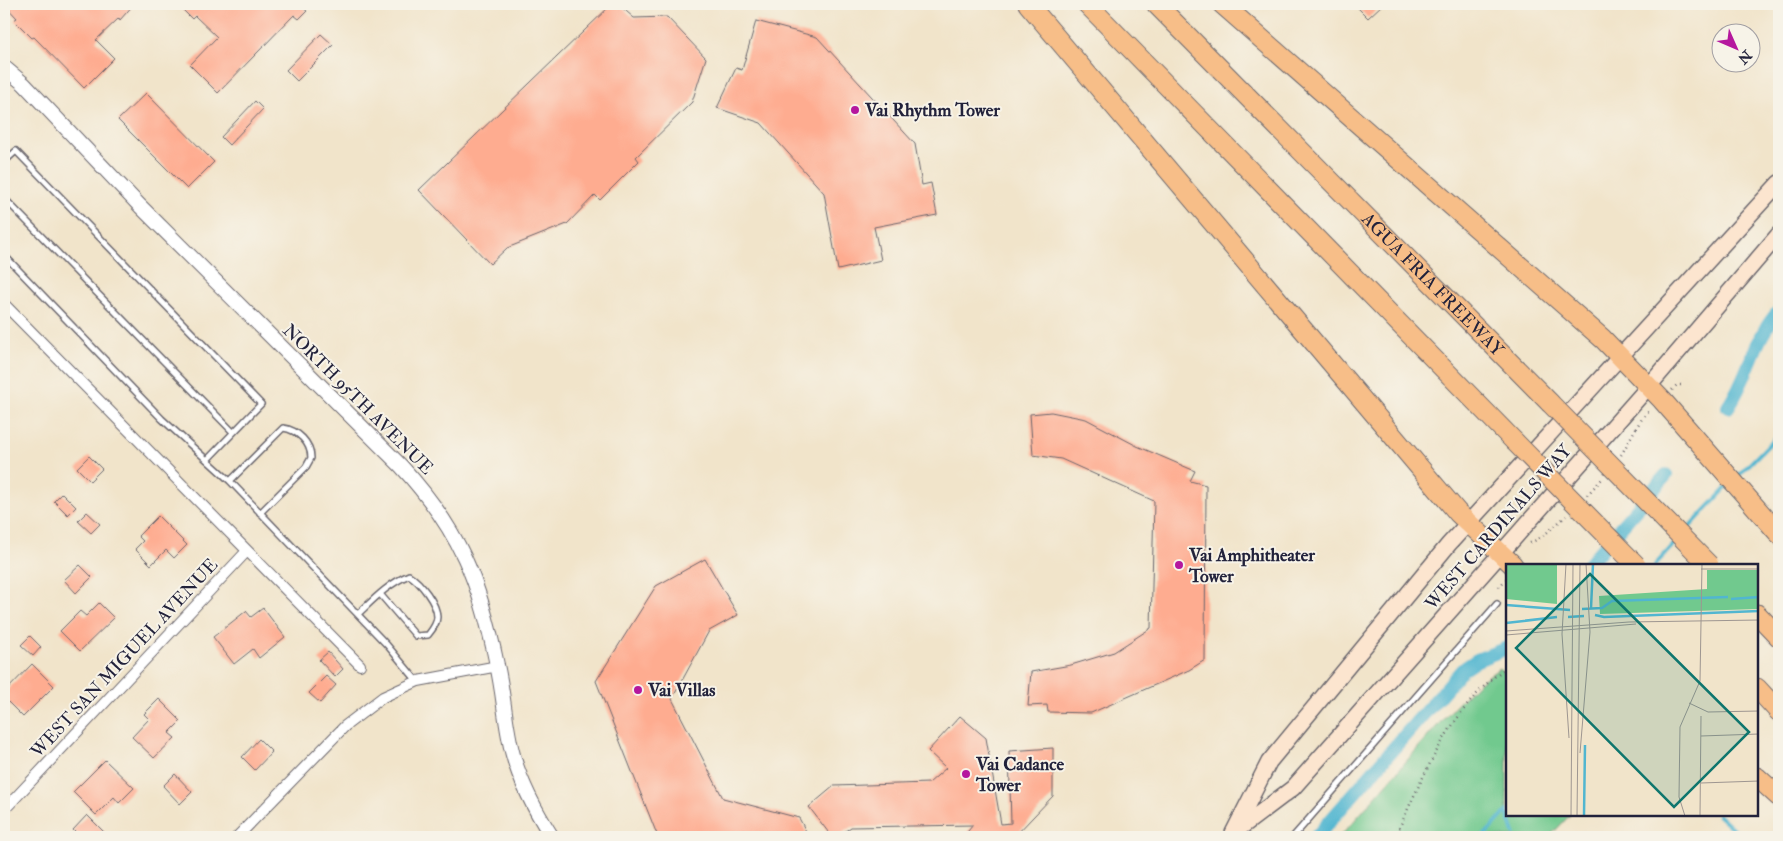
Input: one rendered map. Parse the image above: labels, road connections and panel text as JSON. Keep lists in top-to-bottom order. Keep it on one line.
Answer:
{"streets":{"highway":["AGUA FRIA FREEWAY"],"main road":["WEST CARDINALS WAY"],"street":["NORTH 95TH AVENUE","WEST SAN MIGUEL AVENUE"]},"places":["Vai Rhythm Tower","Vai Amphitheater Tower","Vai Villas","Vai Cadance Tower"],"north":"bottom right"}
